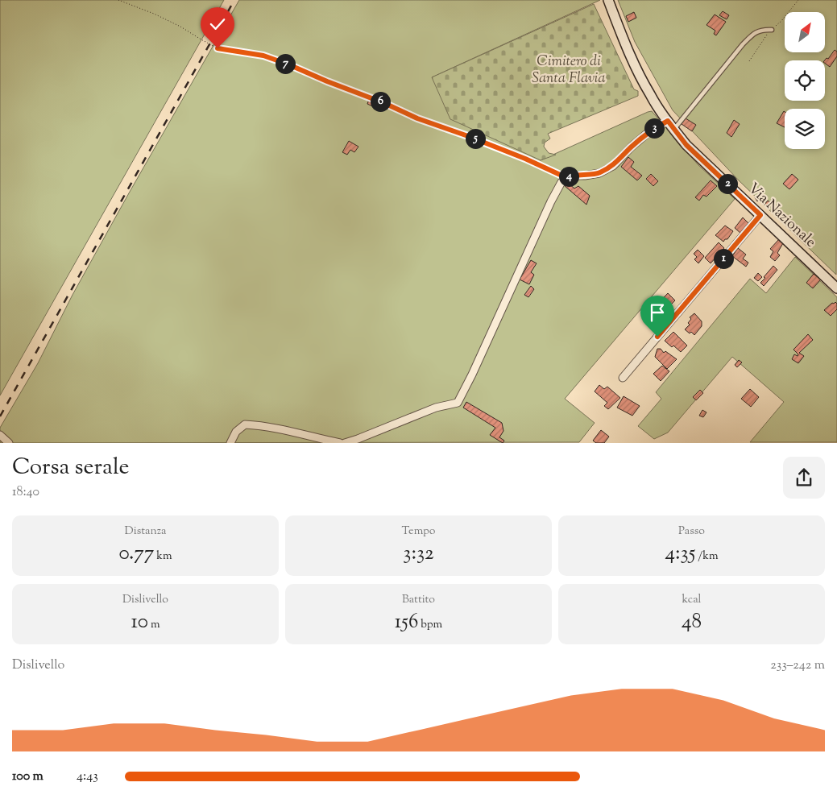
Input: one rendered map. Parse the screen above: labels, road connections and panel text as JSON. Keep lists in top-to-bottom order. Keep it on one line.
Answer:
{"streets":{"main road":["Via Nazionale"]},"parks":["Cimitero di Santa Flavia"],"north":"top right","page":{"pins":["7","6","3","5","4","2","1"],"heading":["Corsa serale","18:40"],"stats":[["Distanza","0.77 km"],["Tempo","3:32"],["Passo","4:35 /km"],["Dislivello","10 m"],["Battito","156 bpm"],["kcal","48"]],"chart":["Dislivello","233–242 m"],"list":[{"name":"100 m","note":"4:43"}]}}
